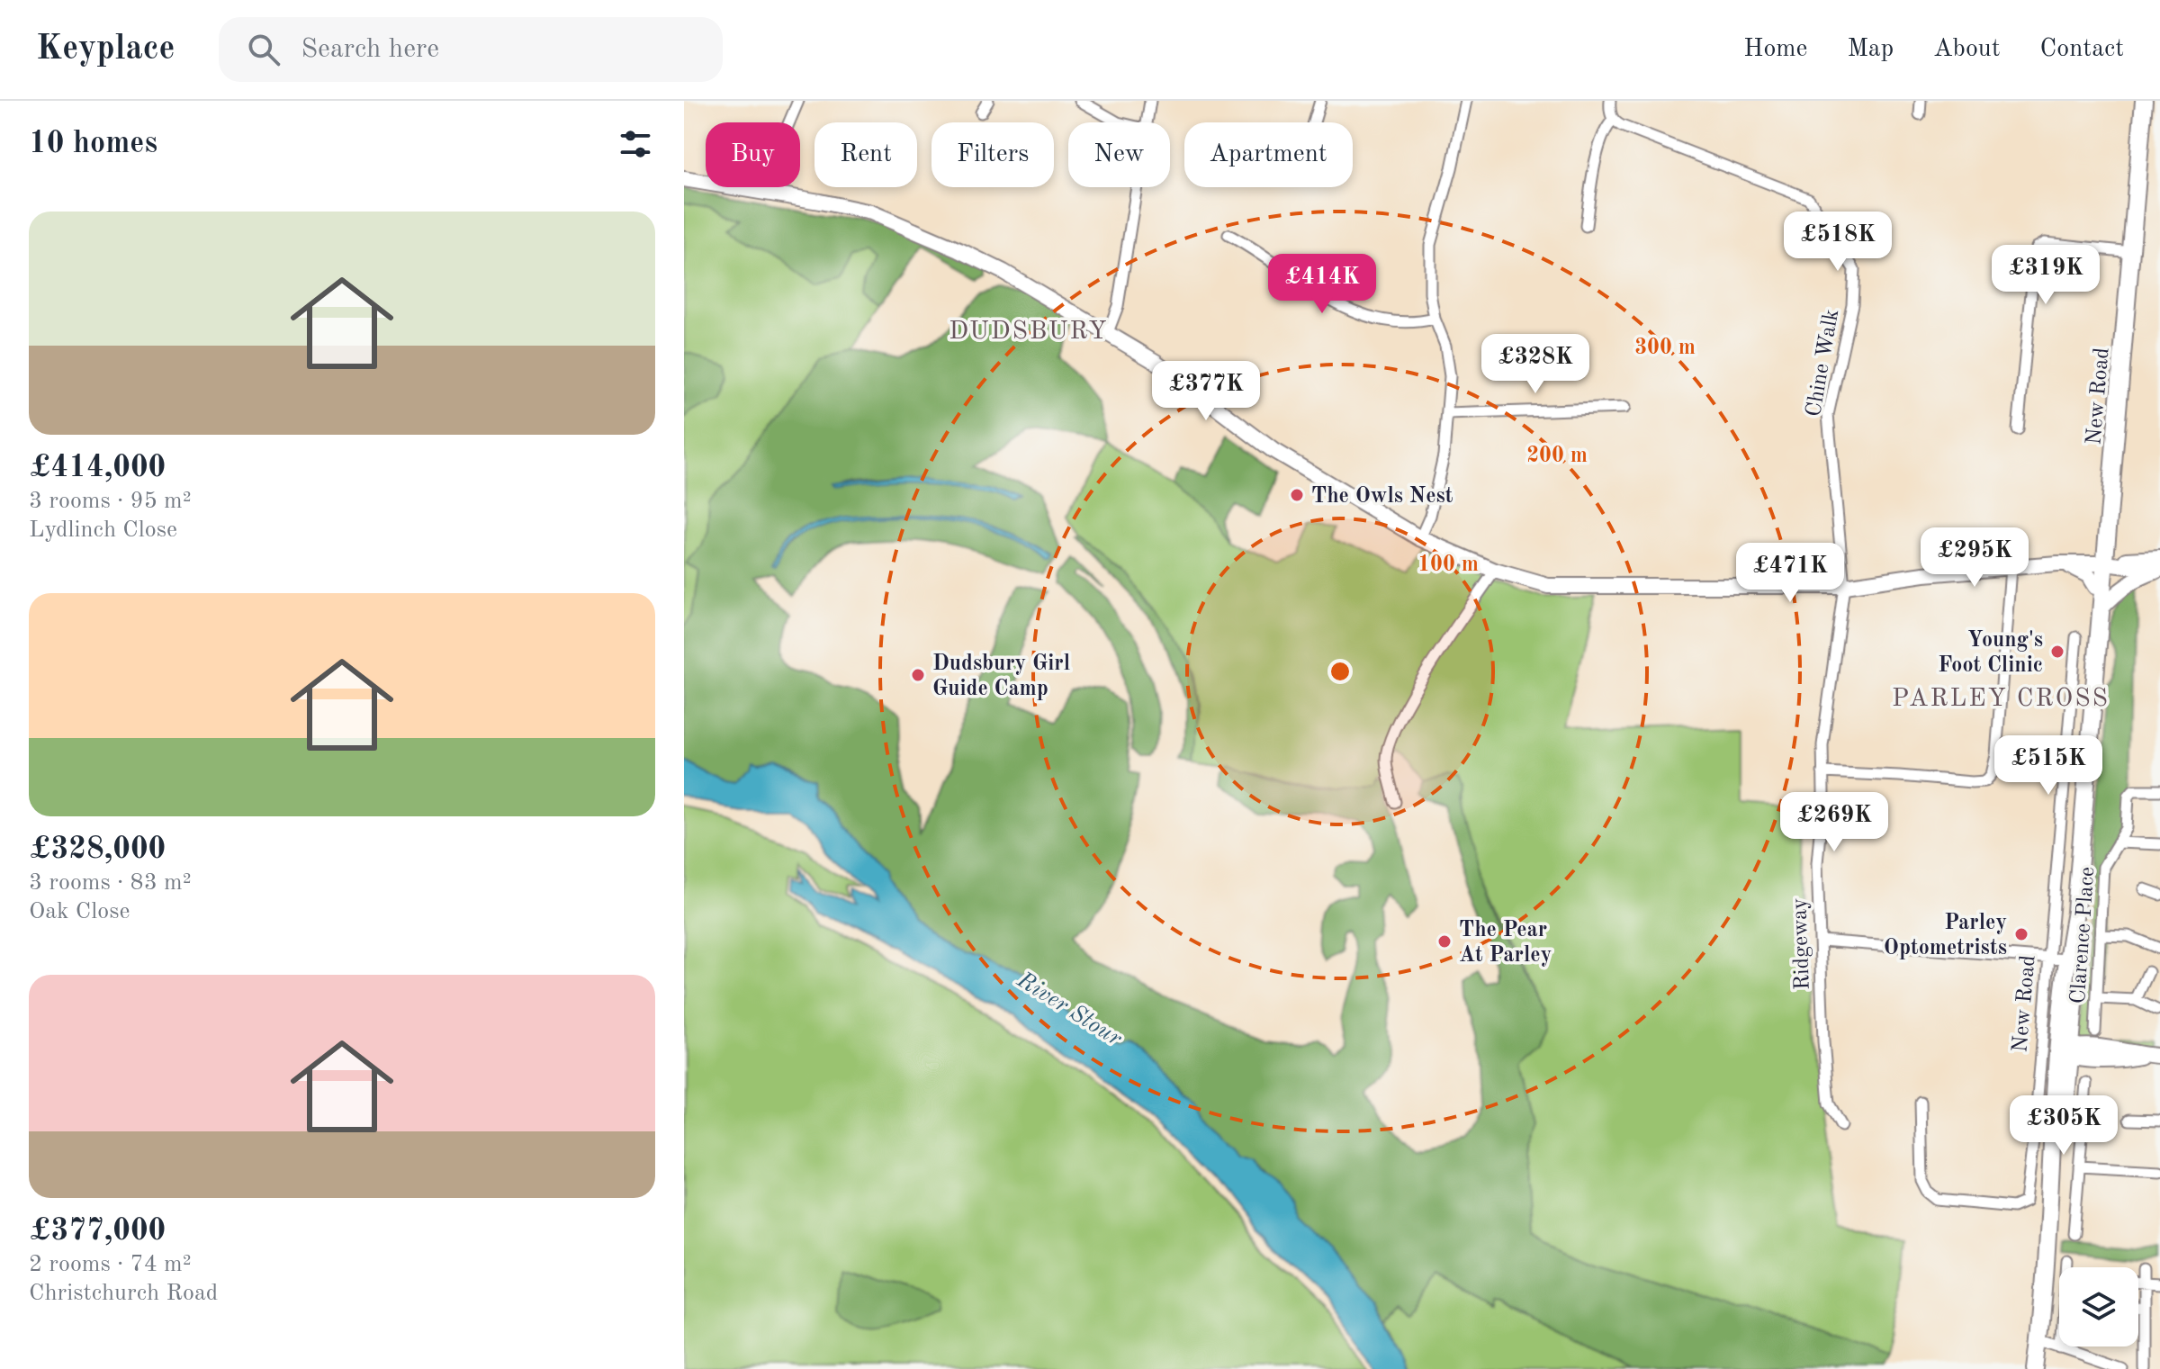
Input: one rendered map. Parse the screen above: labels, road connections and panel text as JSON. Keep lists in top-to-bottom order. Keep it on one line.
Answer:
{"streets":{"main road":["New Road"],"street":["Chine Walk","Clarence Place","Ridgeway"]},"crossings":[["Chine Walk","Ridgeway"]],"districts":["DUDSBURY","PARLEY CROSS"],"water":["River Stour"],"places":["The Owls Nest","Young's Foot Clinic","Dudsbury Girl Guide Camp","Parley Optometrists","The Pear At Parley"],"page":{"header":"Keyplace","search":"Search here","nav":["Home","Map","About","Contact"],"heading":"10 homes","chip":["Buy","Rent","Filters","New","Apartment"],"list":[{"name":"£414,000","note":"3 rooms · 95 m² · Lydlinch Close"},{"name":"£328,000","note":"3 rooms · 83 m² · Oak Close"},{"name":"£377,000","note":"2 rooms · 74 m² · Christchurch Road"}],"price":["£518K","£319K","£414K","£328K","£377K","£295K","£471K","£515K","£269K","£305K"]},"rings":["300 m","200 m","100 m"]}
